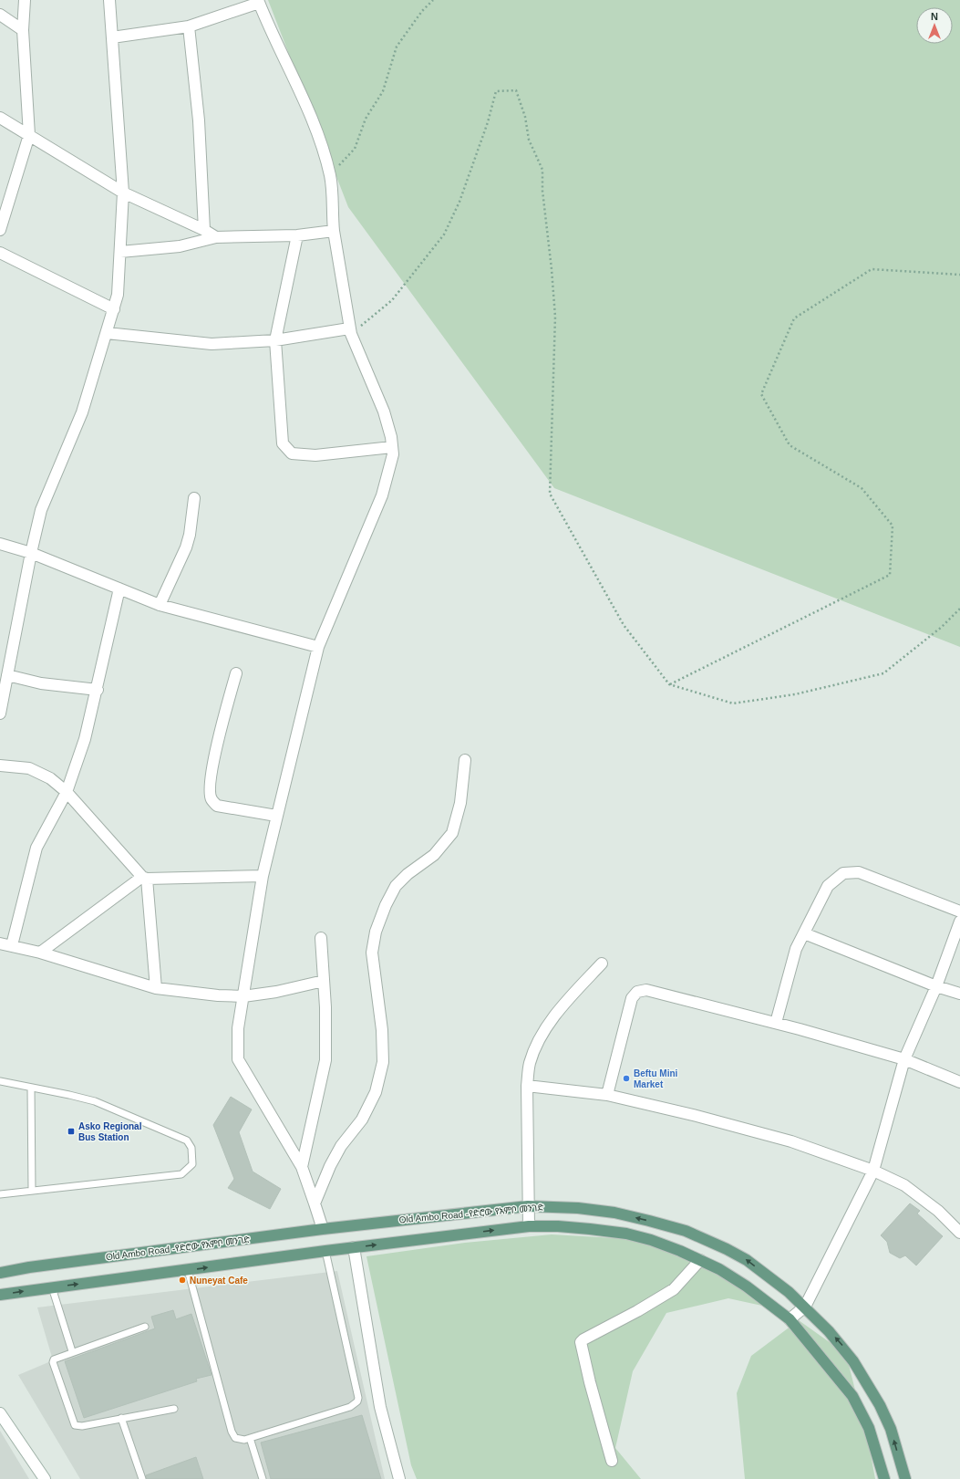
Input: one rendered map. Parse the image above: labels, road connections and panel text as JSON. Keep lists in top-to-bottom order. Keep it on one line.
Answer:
{"streets":{"main road":["Old Ambo Road -የድሮው የአምቦ መንገድ"]},"places":{"other":["Beftu Mini Market","Nuneyat Cafe"],"transit":["Asko Regional Bus Station"]},"north":"top"}
